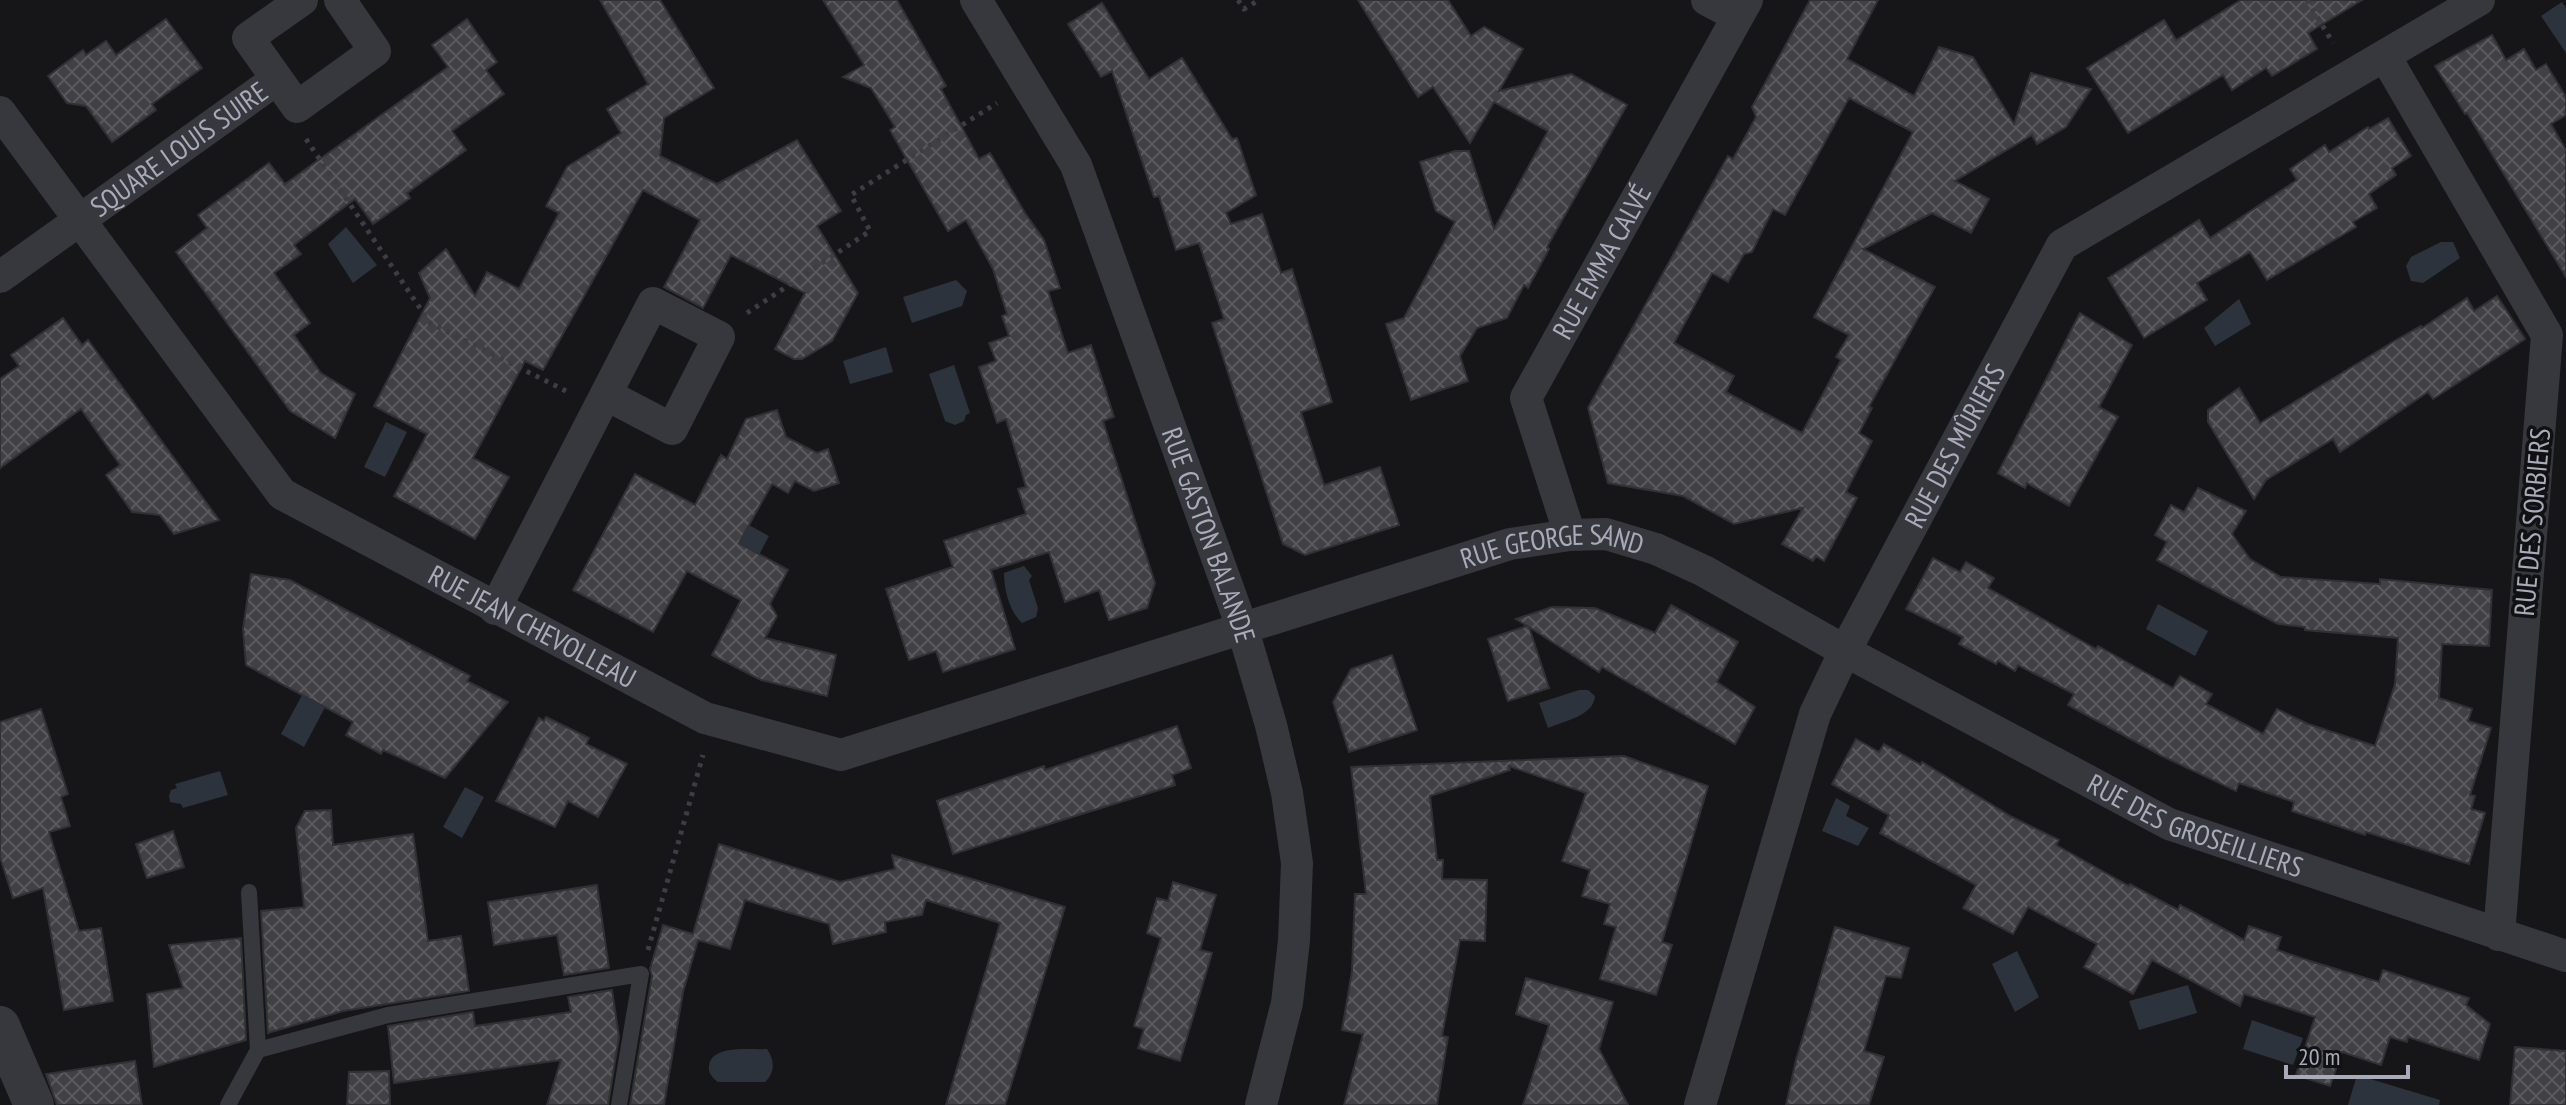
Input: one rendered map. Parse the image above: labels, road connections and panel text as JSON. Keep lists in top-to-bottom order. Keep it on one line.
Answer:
{"streets":{"street":["SQUARE LOUIS SUIRE","RUE EMMA CALVÉ","RUE DES MÛRIERS","RUE DES SORBIERS","RUE GASTON BALANDE","RUE GEORGE SAND","RUE JEAN CHEVOLLEAU","RUE DES GROSEILLIERS"]},"crossings":[["SQUARE LOUIS SUIRE","RUE JEAN CHEVOLLEAU"],["RUE EMMA CALVÉ","RUE GEORGE SAND"],["RUE DES MÛRIERS","RUE DES SORBIERS"],["RUE DES MÛRIERS","RUE GEORGE SAND"],["RUE DES MÛRIERS","RUE DES GROSEILLIERS"],["RUE DES SORBIERS","RUE DES GROSEILLIERS"],["RUE GASTON BALANDE","RUE GEORGE SAND"],["RUE GASTON BALANDE","RUE JEAN CHEVOLLEAU"],["RUE GEORGE SAND","RUE JEAN CHEVOLLEAU"],["RUE GEORGE SAND","RUE DES GROSEILLIERS"]],"scale_bar":"20 m"}
